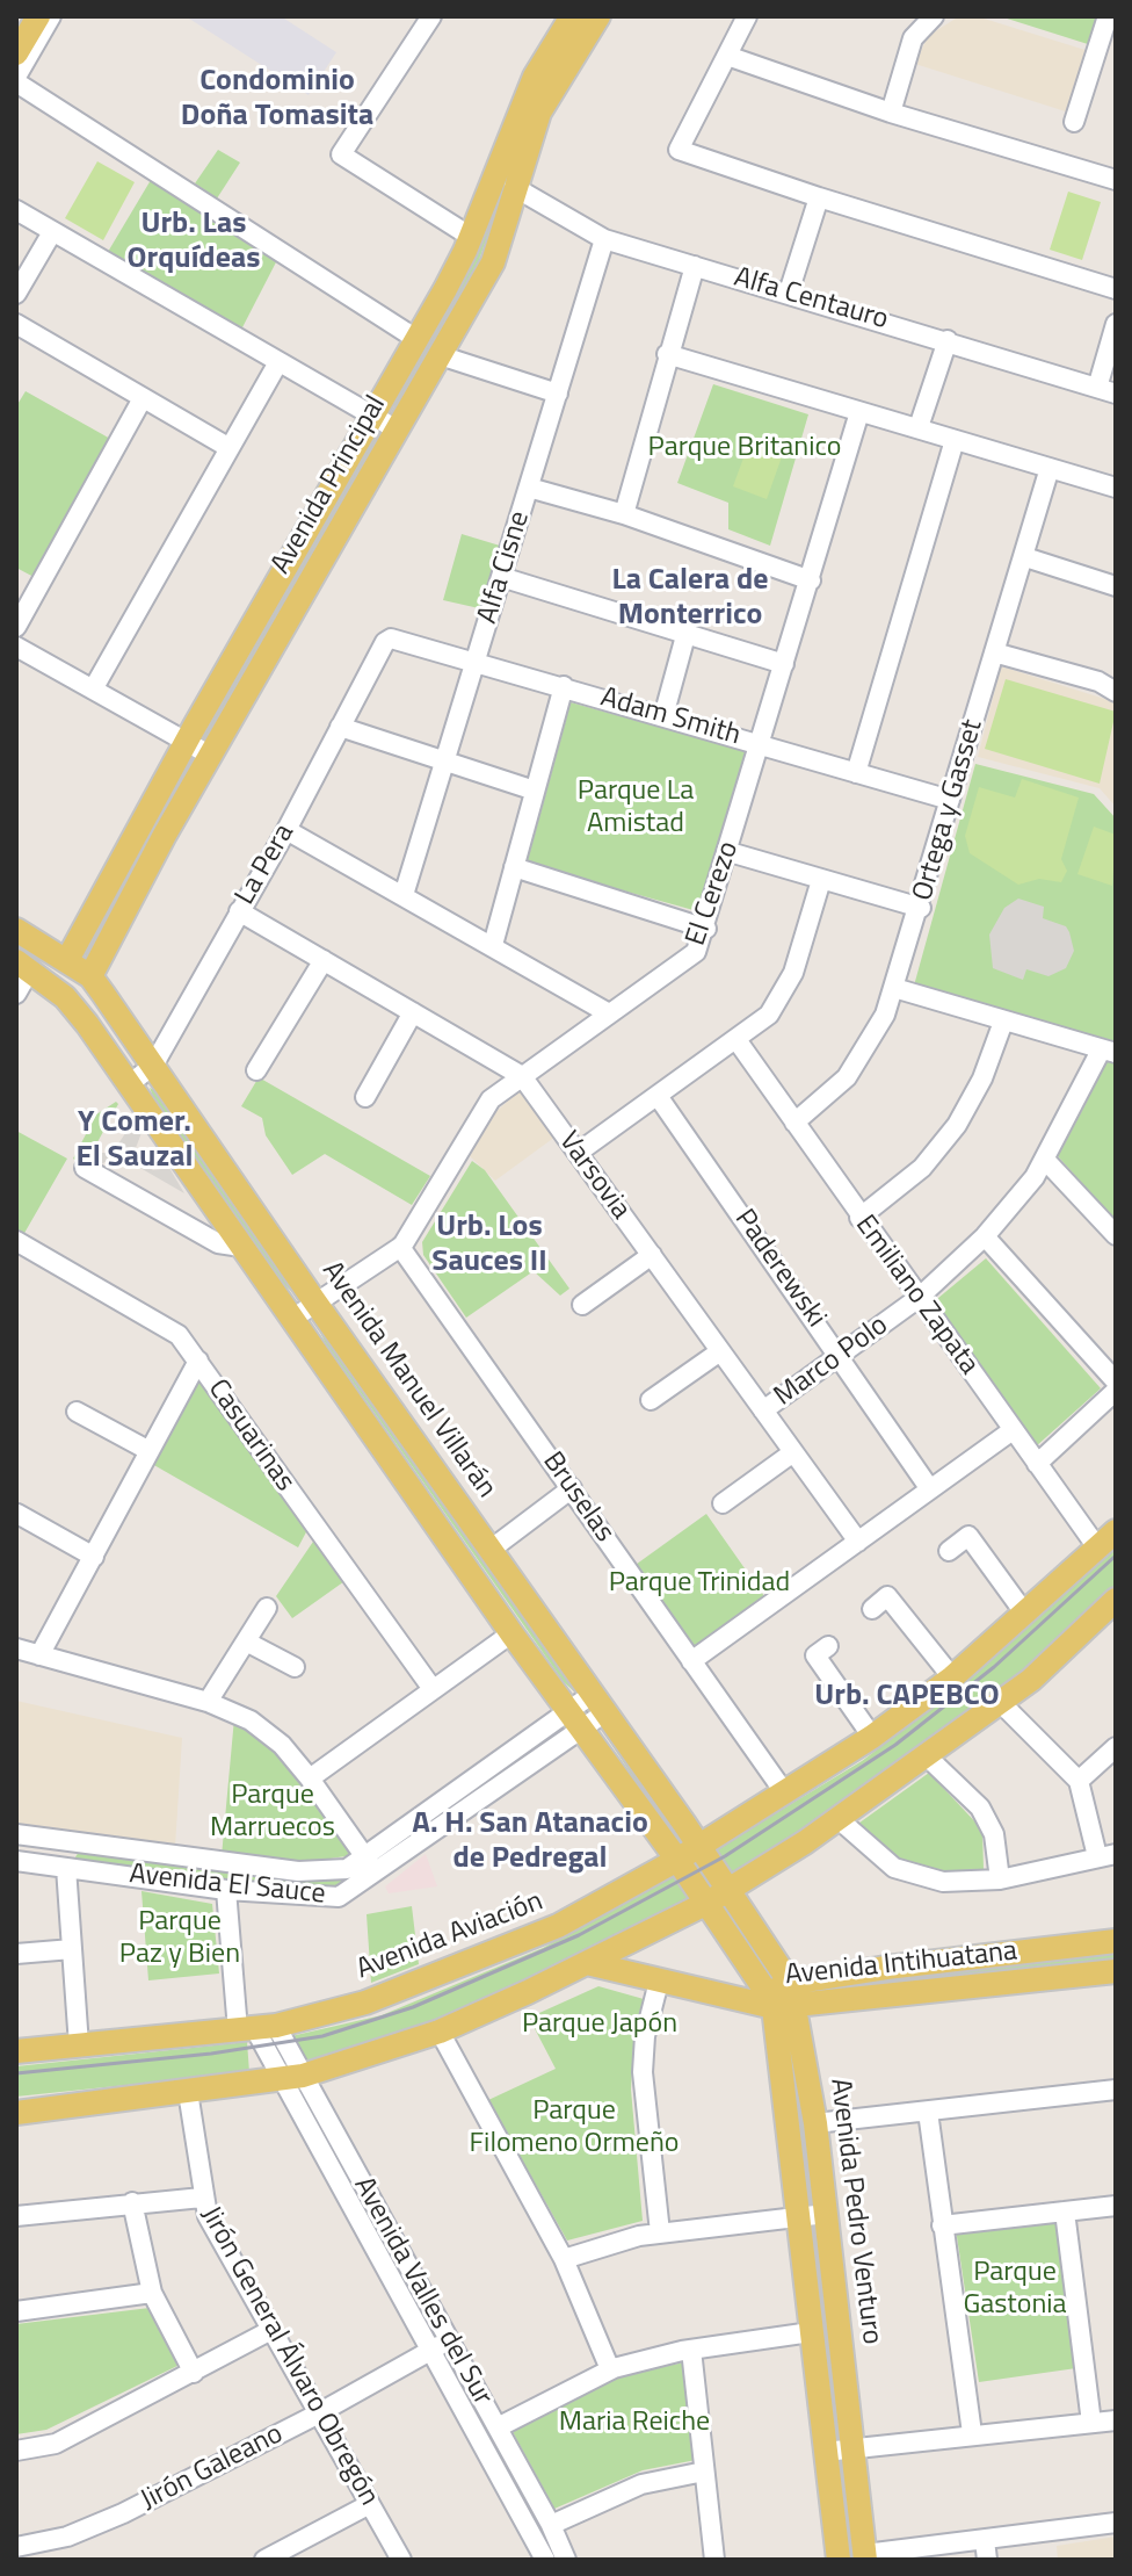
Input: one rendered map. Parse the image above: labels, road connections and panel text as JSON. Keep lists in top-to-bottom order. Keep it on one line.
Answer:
{"streets":{"main road":["Avenida Principal","Avenida Manuel Villarán","Avenida Aviación","Avenida Intihuatana","Avenida Pedro Venturo"],"street":["Alfa Centauro","Alfa Cisne","Adam Smith","Ortega y Gasset","La Pera","El Cerezo","Varsovia","Paderewski","Emiliano Zapata","Marco Polo","Casuarinas","Bruselas","Avenida El Sauce","Avenida Valles del Sur","Jirón General Álvaro Obregón","Jirón Galeano"]},"crossings":[["Alfa Centauro","Avenida Principal"],["Alfa Centauro","Alfa Cisne"],["Avenida Principal","Avenida Manuel Villarán"],["Alfa Cisne","Adam Smith"],["Adam Smith","Ortega y Gasset"],["Adam Smith","La Pera"],["Adam Smith","El Cerezo"],["Ortega y Gasset","Emiliano Zapata"],["La Pera","Varsovia"],["La Pera","Avenida Manuel Villarán"],["El Cerezo","Varsovia"],["El Cerezo","Avenida Manuel Villarán"],["El Cerezo","Bruselas"],["Varsovia","Marco Polo"],["Paderewski","Marco Polo"],["Emiliano Zapata","Marco Polo"],["Emiliano Zapata","Avenida Aviación"],["Avenida Manuel Villarán","Avenida El Sauce"],["Avenida Manuel Villarán","Avenida Aviación"],["Bruselas","Avenida Aviación"],["Avenida Aviación","Avenida Valles del Sur"],["Avenida Intihuatana","Avenida Pedro Venturo"],["Avenida Valles del Sur","Jirón Galeano"],["Jirón General Álvaro Obregón","Jirón Galeano"]],"districts":["Condominio Doña Tomasita","Urb. Las Orquídeas","La Calera de Monterrico","Y Comer. El Sauzal","Urb. Los Sauces II","Urb. CAPEBCO","A. H. San Atanacio de Pedregal"],"parks":["Parque Britanico","Parque La Amistad","Parque Trinidad","Parque Marruecos","Parque Paz y Bien","Parque Japón","Parque Filomeno Ormeño","Parque Gastonia","Maria Reiche"]}
